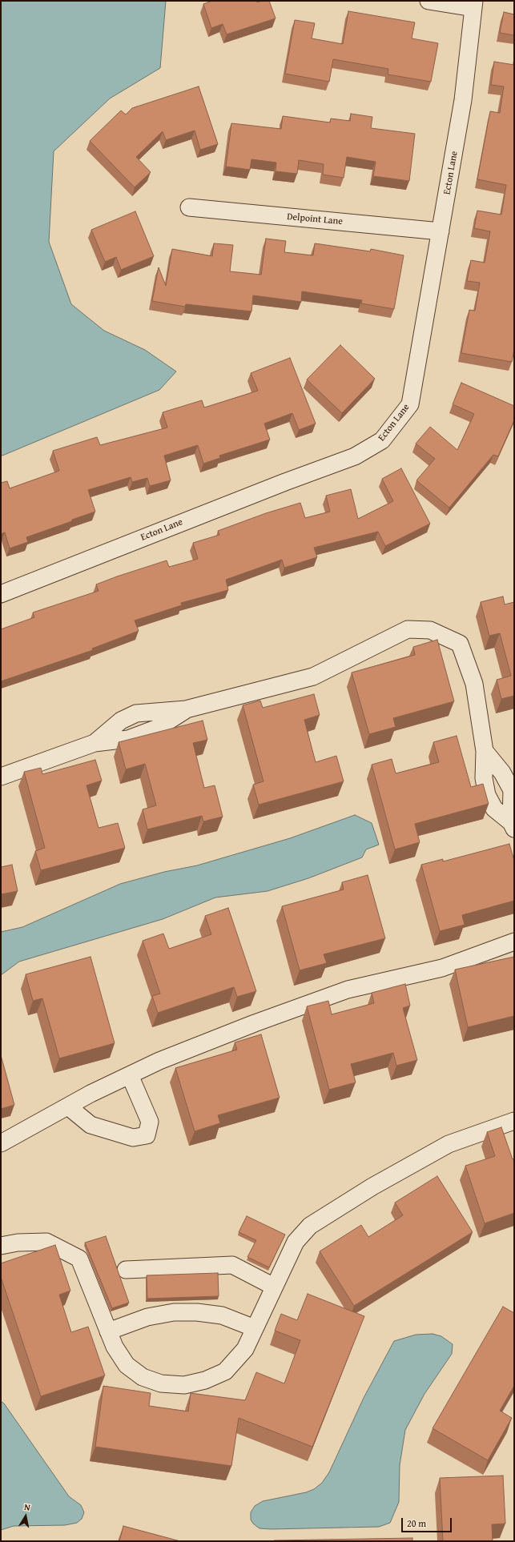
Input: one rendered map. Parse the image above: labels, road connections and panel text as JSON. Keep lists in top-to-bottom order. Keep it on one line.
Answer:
{"streets":{"street":["Ecton Lane","Delpoint Lane"]},"crossings":[["Ecton Lane","Delpoint Lane"]],"scale_bar":"20 m","north":"top"}
